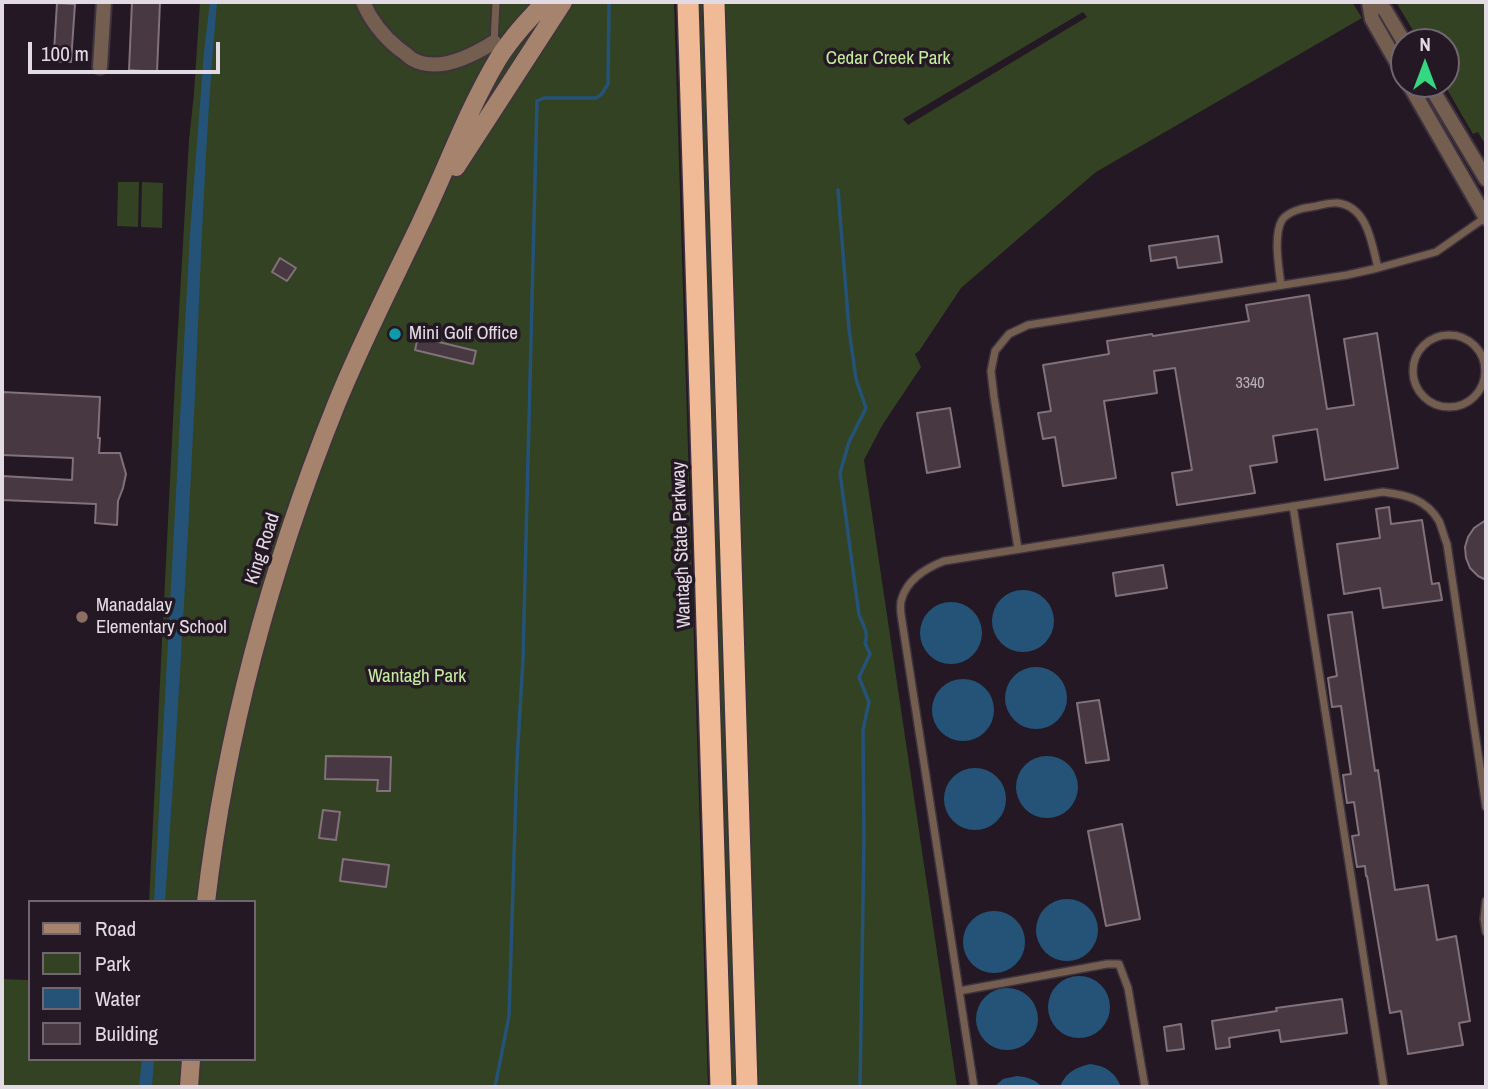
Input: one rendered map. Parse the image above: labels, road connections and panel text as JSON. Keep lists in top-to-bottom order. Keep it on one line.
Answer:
{"streets":{"highway":["Wantagh State Parkway"],"street":["King Road"]},"parks":["Cedar Creek Park","Wantagh Park"],"places":["Mini Golf Office","Manadalay Elementary School"],"house_numbers":["3340"],"legend":["Road","Park","Water","Building"],"scale_bar":"100 m","north":"top"}
